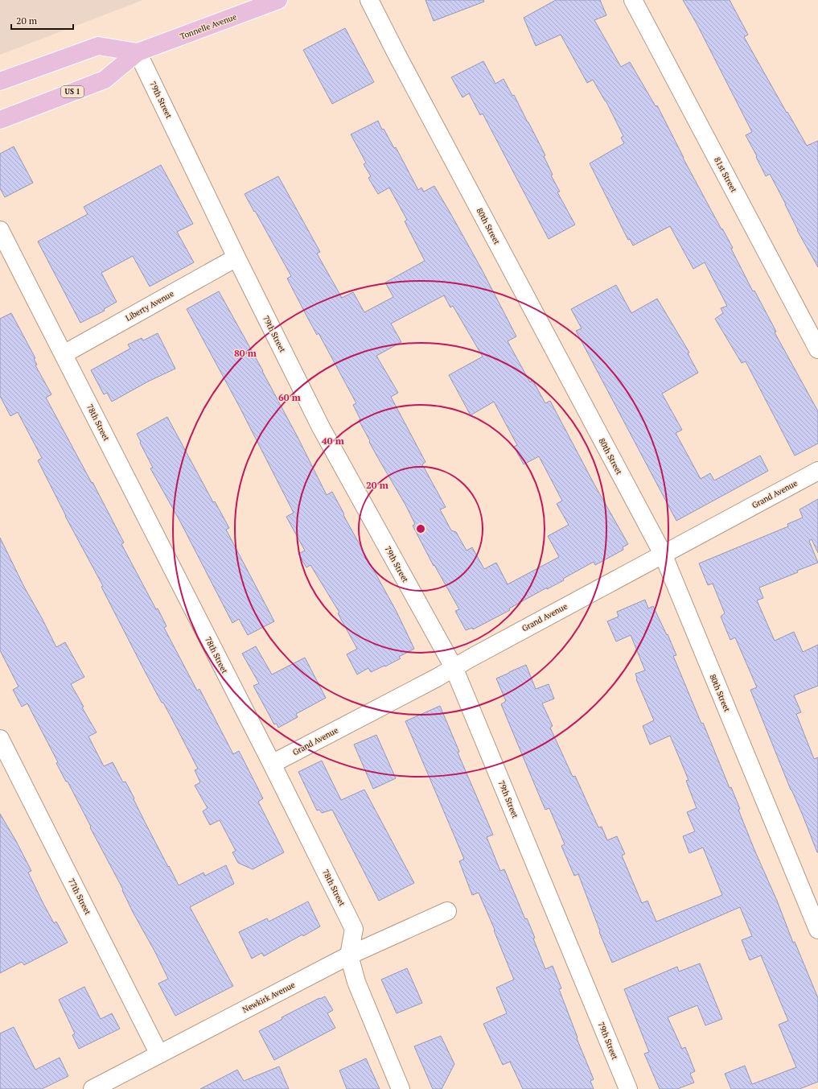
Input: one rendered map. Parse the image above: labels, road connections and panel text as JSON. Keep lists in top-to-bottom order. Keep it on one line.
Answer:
{"streets":{"main road":["Tonnelle Avenue","US 1"],"street":["79th Street","81st Street","80th Street","Liberty Avenue","78th Street","Grand Avenue","77th Street","Newkirk Avenue"]},"crossings":[["Tonnelle Avenue","79th Street"],["79th Street","Liberty Avenue"],["79th Street","Grand Avenue"],["80th Street","Grand Avenue"],["Liberty Avenue","78th Street"],["78th Street","Grand Avenue"],["78th Street","Newkirk Avenue"],["77th Street","Newkirk Avenue"]],"scale_bar":"20 m","rings":["80 m","60 m","40 m","20 m"]}
